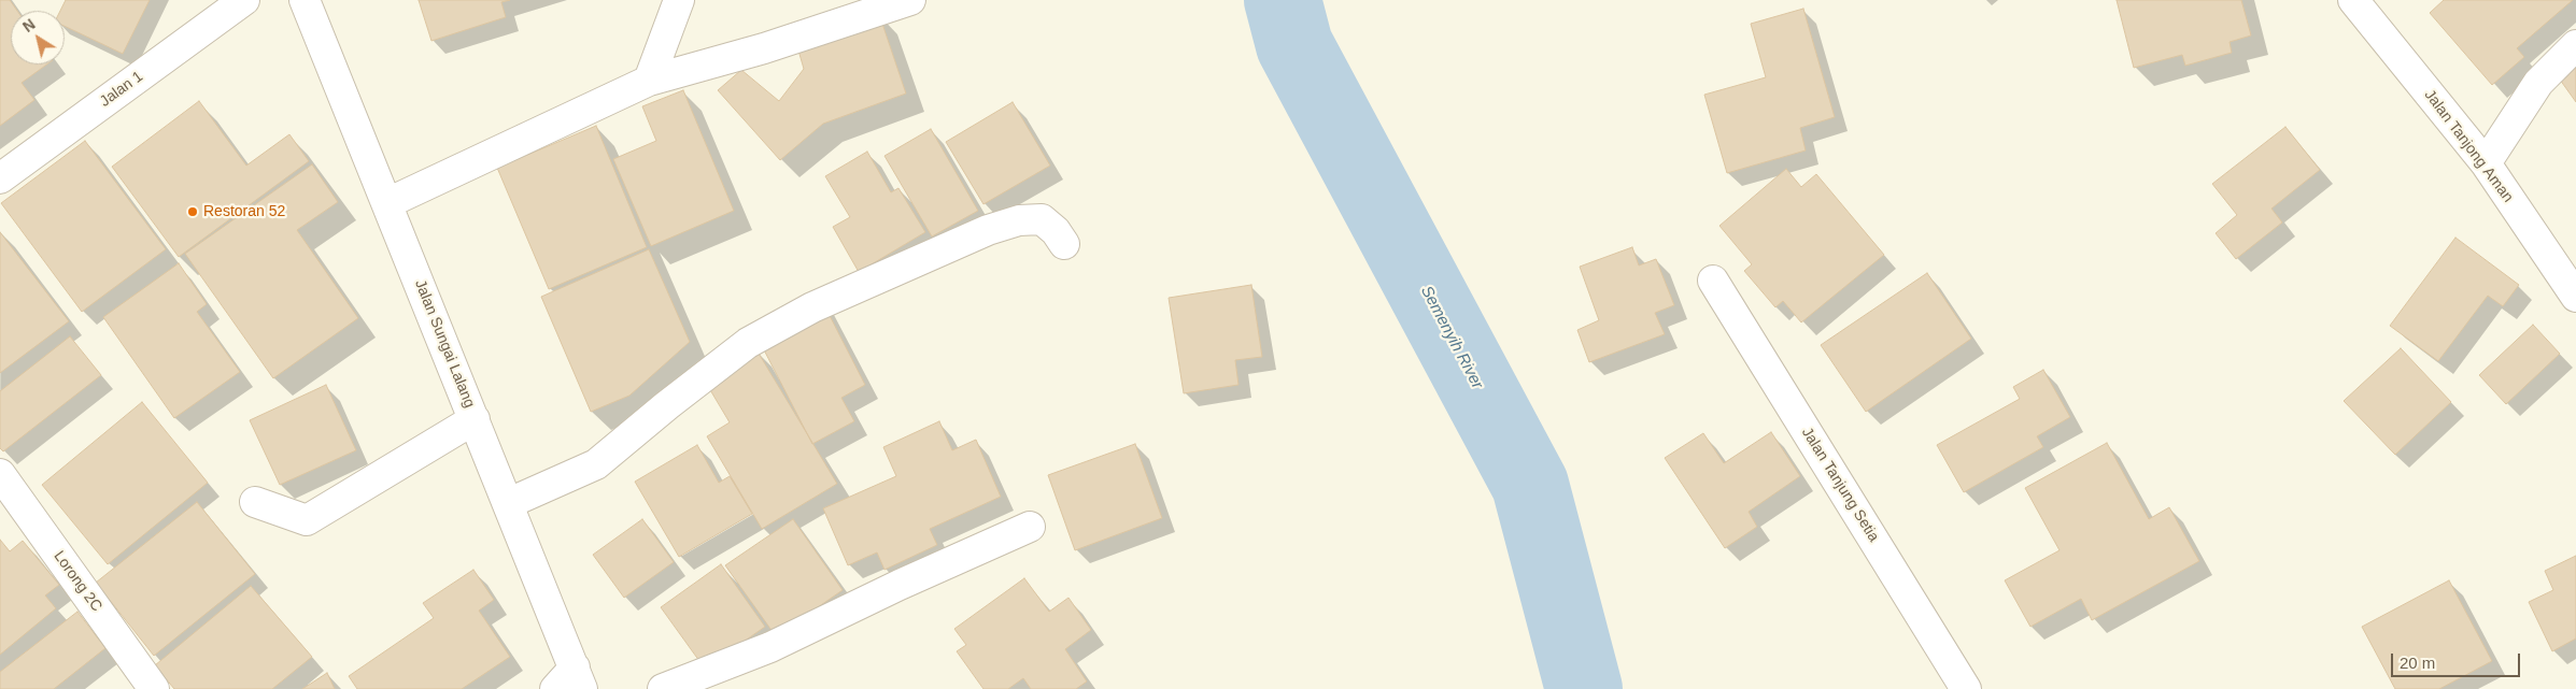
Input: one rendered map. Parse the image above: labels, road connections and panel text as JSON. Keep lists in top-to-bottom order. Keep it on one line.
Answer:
{"streets":{"street":["Jalan 1","Jalan Tanjong Aman","Jalan Sungai Lalang","Jalan Tanjung Setia","Lorong 2C"]},"water":["Semenyih River"],"places":["Restoran 52"],"scale_bar":"20 m","north":"top left"}
